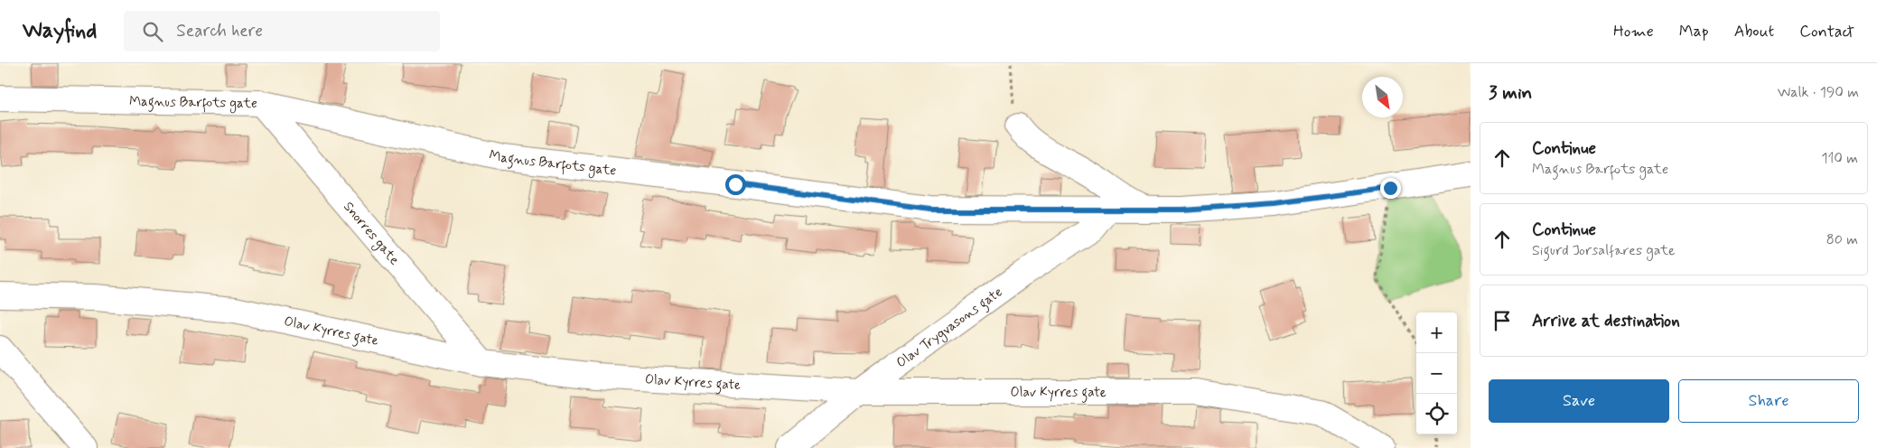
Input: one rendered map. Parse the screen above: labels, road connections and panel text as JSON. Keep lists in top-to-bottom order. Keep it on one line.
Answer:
{"streets":{"street":["Magnus Barfots gate","Snorres gate","Olav Trygvasons gate","Olav Kyrres gate"]},"crossings":[["Magnus Barfots gate","Snorres gate"],["Magnus Barfots gate","Olav Trygvasons gate"],["Snorres gate","Olav Kyrres gate"],["Olav Trygvasons gate","Olav Kyrres gate"]],"north":"bottom right","page":{"header":"Wayfind","search":"Search here","nav":["Home","Map","About","Contact"],"heading":["3 min","Walk · 190 m"],"list":[["Continue","Magnus Barfots gate","110 m"],["Continue","Sigurd Jorsalfares gate","80 m"],"Arrive at destination"],"map_buttons":["+","−"],"buttons":["Save","Share"]}}
